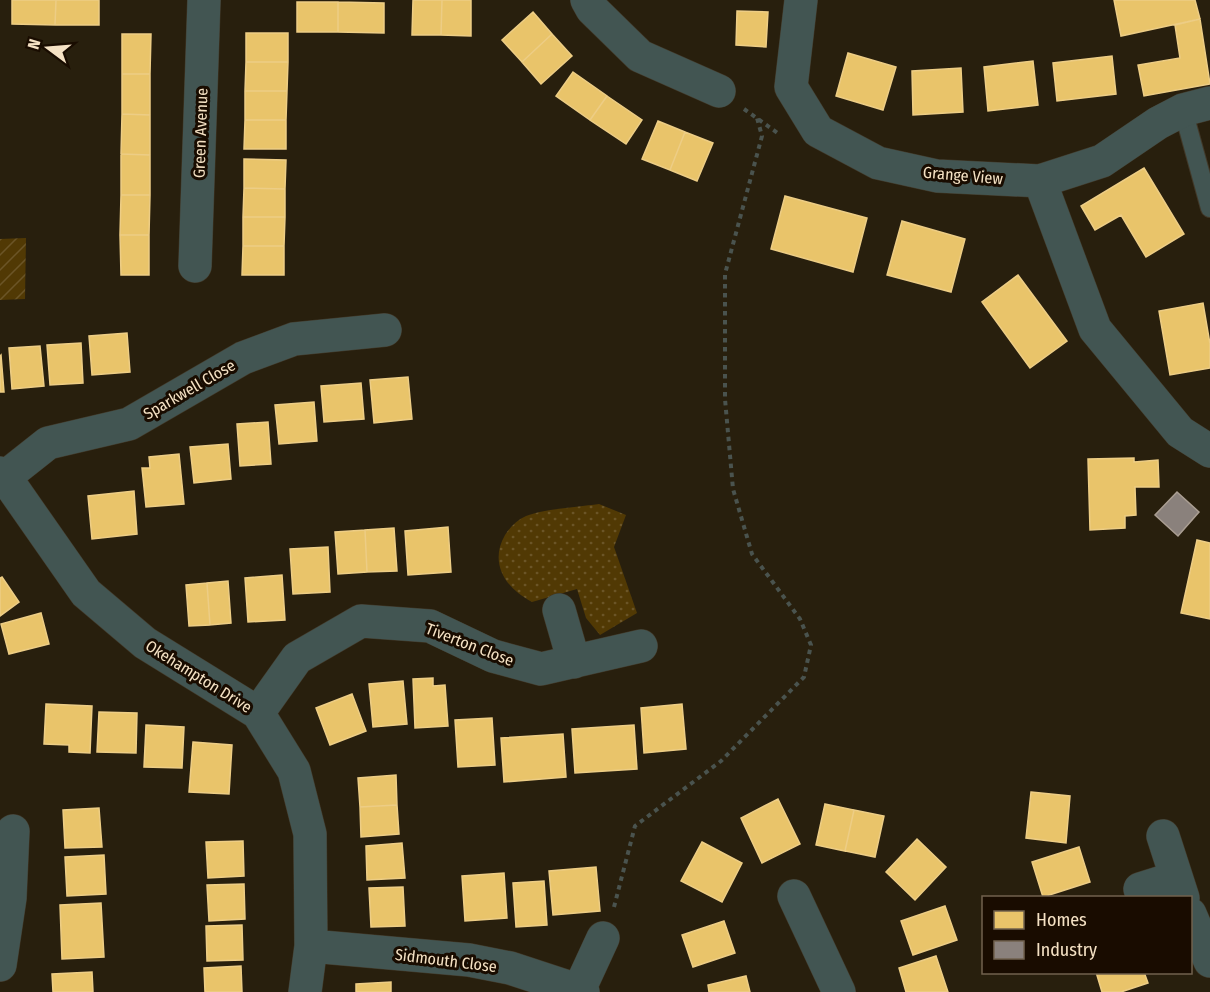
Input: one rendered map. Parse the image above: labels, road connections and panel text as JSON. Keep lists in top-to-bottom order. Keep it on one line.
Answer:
{"streets":{"street":["Green Avenue","Grange View","Sparkwell Close","Tiverton Close","Okehampton Drive","Sidmouth Close"]},"crossings":[["Sparkwell Close","Okehampton Drive"],["Tiverton Close","Okehampton Drive"],["Okehampton Drive","Sidmouth Close"]],"legend":["Homes","Industry"],"north":"left"}
